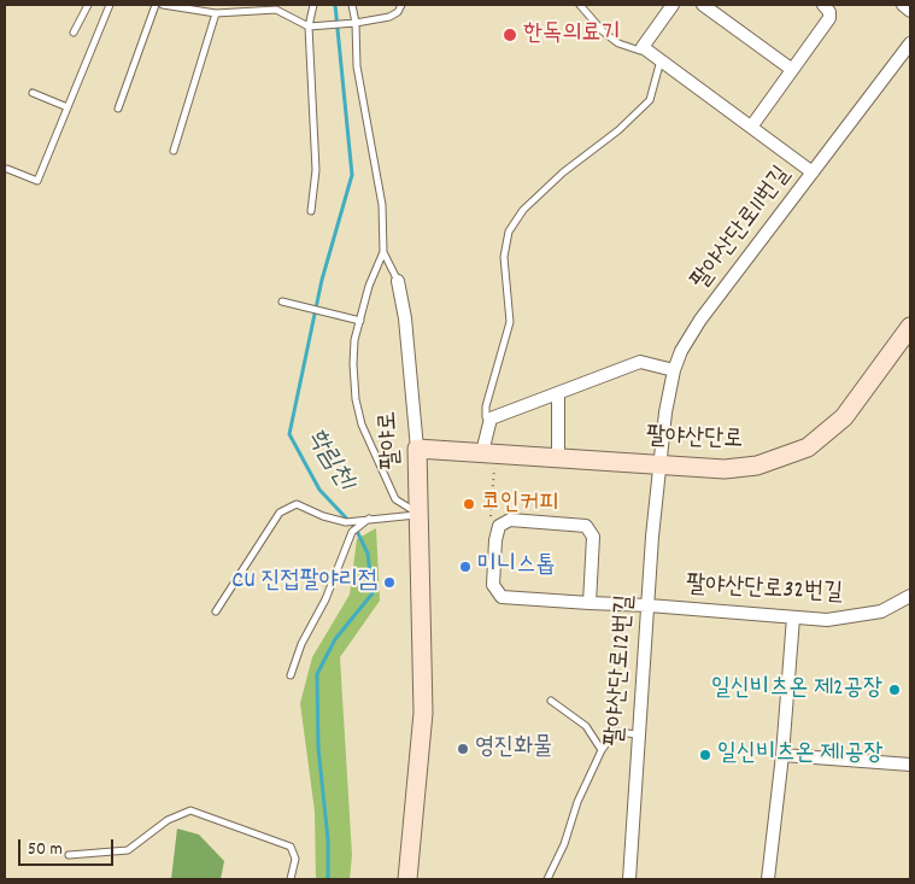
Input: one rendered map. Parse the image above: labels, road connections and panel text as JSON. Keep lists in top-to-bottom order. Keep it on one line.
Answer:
{"streets":{"street":["팔야산단로11번길","팔야로","팔야산단로","팔야산단로32번길","팔야산단로12번길"]},"crossings":[["팔야산단로11번길","팔야산단로"],["팔야산단로11번길","팔야산단로12번길"],["팔야로","팔야산단로"],["팔야산단로","팔야산단로12번길"],["팔야산단로32번길","팔야산단로12번길"]],"water":["학림천1"],"places":["한독의료기","코인커피","미니스톱","CU 진접팔야리점","일신비츠온 제2공장","영진화물","일신비츠온 제1공장"],"scale_bar":"50 m"}
